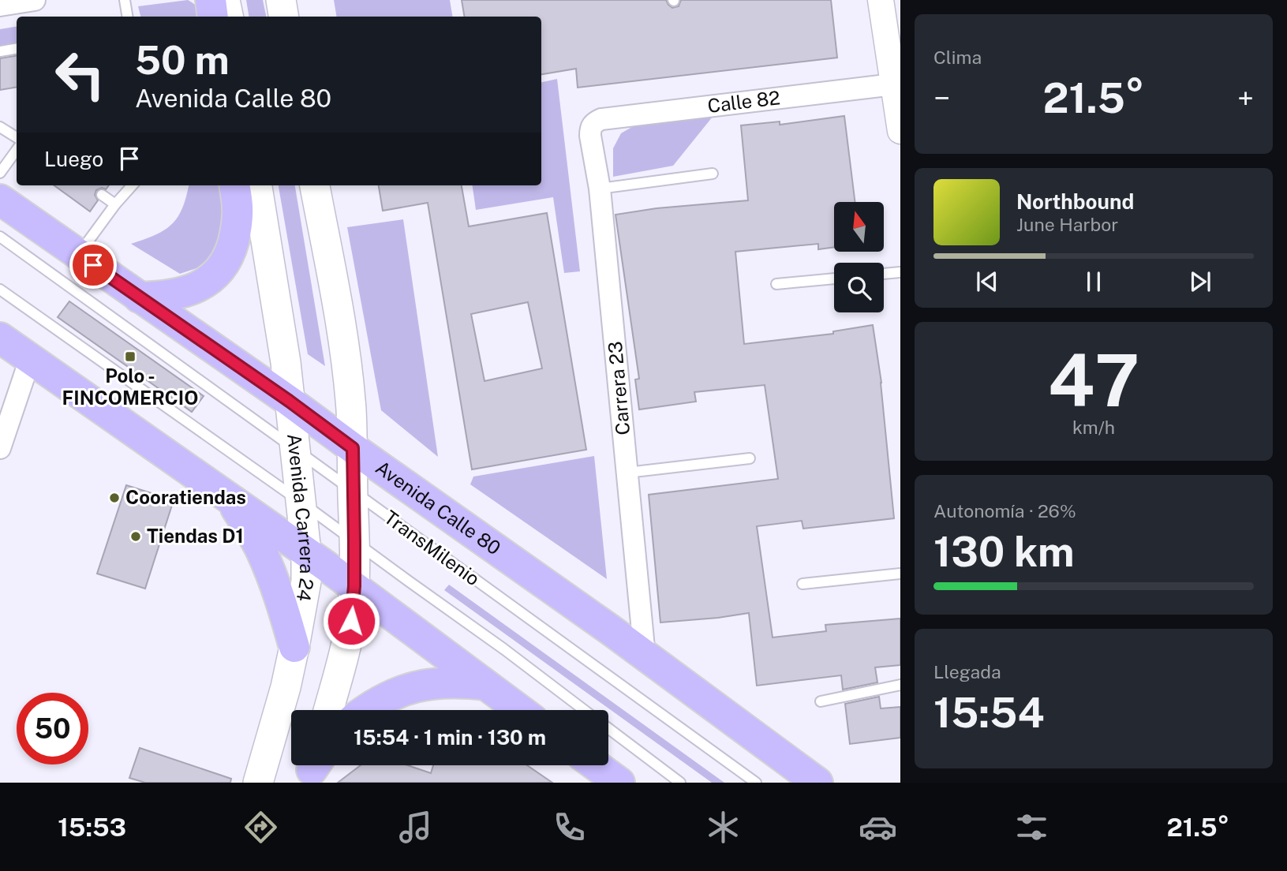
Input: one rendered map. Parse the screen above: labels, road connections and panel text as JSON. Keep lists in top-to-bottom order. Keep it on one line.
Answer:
{"streets":{"highway":["Avenida Calle 80"],"main road":["Avenida Carrera 24"],"street":["Calle 82","Carrera 23"],"lane":["TransMilenio"]},"crossings":[["Calle 82","Carrera 23"],["Carrera 23","Avenida Calle 80"],["Avenida Calle 80","Avenida Carrera 24"],["Avenida Carrera 24","TransMilenio"]],"places":{"transit":["Polo - FINCOMERCIO"],"other":["Cooratiendas","Tiendas D1"]},"north":"top","page":{"tile":["Clima",["47","km/h"],["Autonomía · 26%","130 km"],["Llegada","15:54"]],"turn":["50 m","Avenida Calle 80"],"heat":["−","21.5°","+"],"then":"Luego","song":["Northbound","June Harbor"],"limit":"50","trip":"15:54 · 1 min · 130 m","tabs":["15:53","21.5°"]}}
